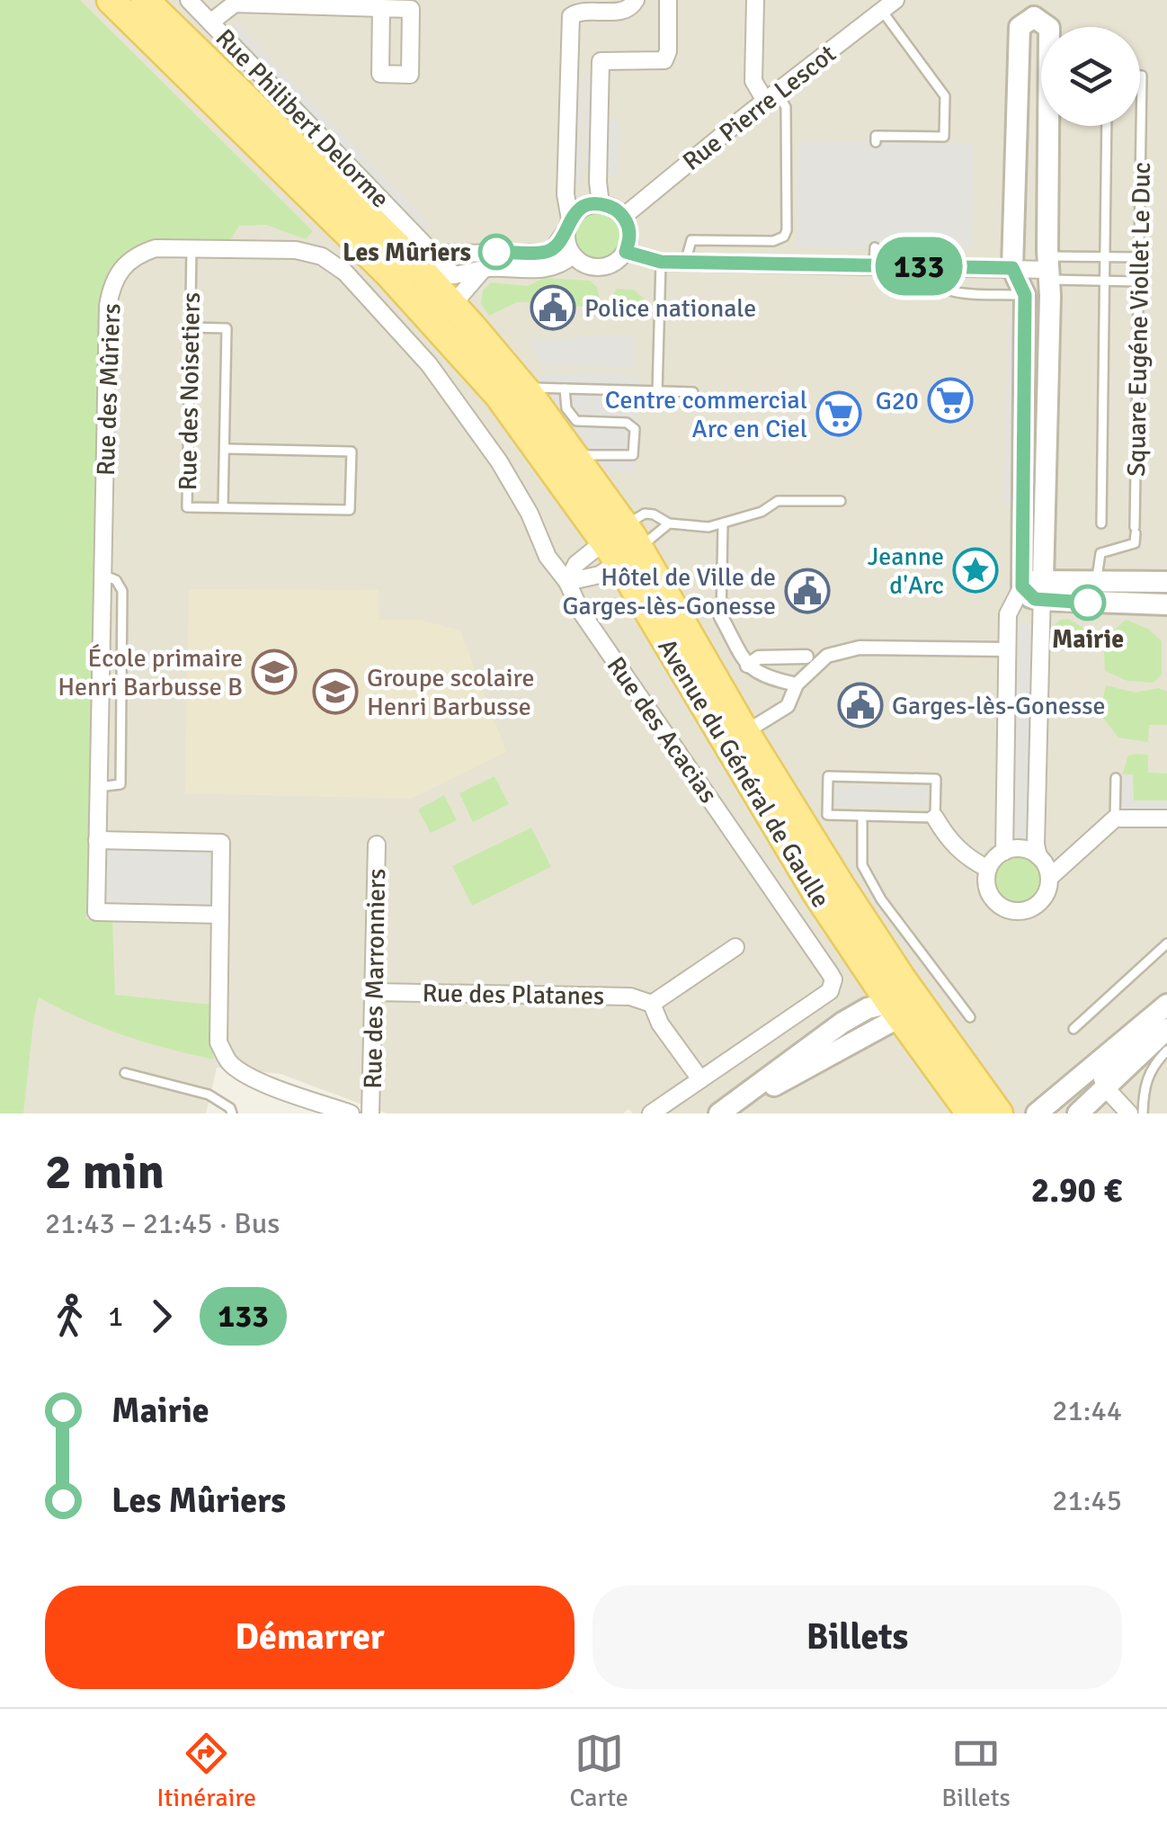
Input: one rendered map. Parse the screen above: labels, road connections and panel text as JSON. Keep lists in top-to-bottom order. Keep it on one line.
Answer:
{"streets":{"main road":["Avenue du Général de Gaulle"],"street":["Rue Pierre Lescot","Rue Philibert Delorme","Rue des Mûriers","Rue des Acacias","Rue des Marronniers","Rue des Platanes"],"lane":["Square Eugéne Viollet Le Duc","Rue des Noisetiers"]},"crossings":[["Rue Pierre Lescot","Avenue du Général de Gaulle"],["Rue Philibert Delorme","Avenue du Général de Gaulle"],["Rue des Mûriers","Rue des Noisetiers"],["Rue des Mûriers","Rue des Acacias"],["Rue des Marronniers","Rue des Platanes"]],"places":{"other":["Les Mûriers","Mairie"],"public building":["Police nationale","Hôtel de Ville de Garges-lès-Gonesse","Garges-lès-Gonesse"],"supermarket":["G20","Centre commercial Arc en Ciel"],"place":["Jeanne d'Arc"],"school or university":["École primaire Henri Barbusse B","Groupe scolaire Henri Barbusse"]},"lines":["bus line 133"],"page":{"on_map":"133","heading":["2 min","21:43 – 21:45 · Bus","2.90 €"],"legs":["1","133"],"list":[{"name":"Mairie","value":"21:44"},{"name":"Les Mûriers","value":"21:45"}],"buttons":["Démarrer","Billets"],"tabs":["Itinéraire","Carte","Billets"]}}
